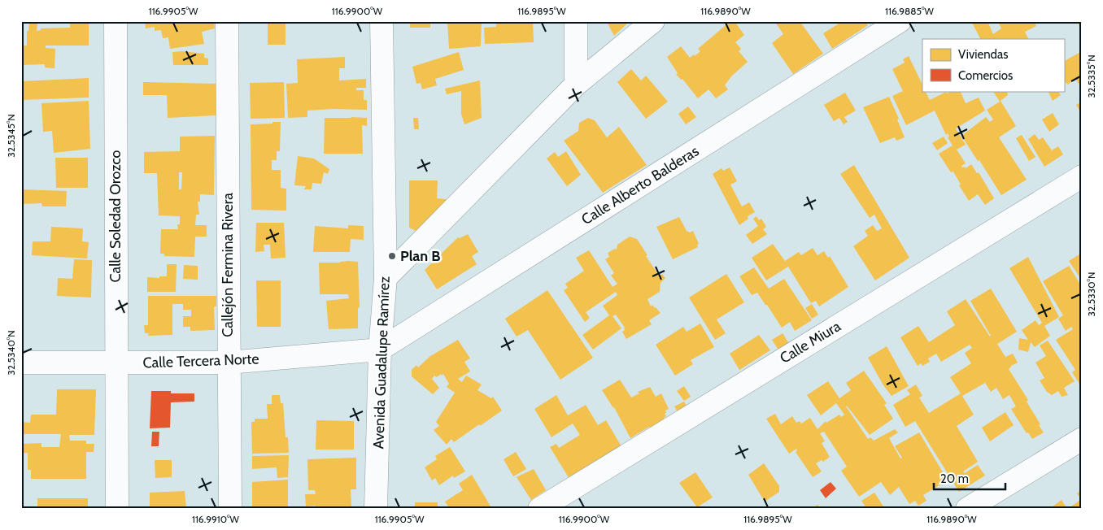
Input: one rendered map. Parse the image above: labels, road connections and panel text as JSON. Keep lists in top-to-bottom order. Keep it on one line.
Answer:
{"streets":{"street":["Calle Alberto Balderas","Calle Soledad Orozco","Callejón Fermina Rivera","Calle Miura","Calle Tercera Norte","Avenida Guadalupe Ramírez"]},"crossings":[["Calle Alberto Balderas","Calle Tercera Norte"],["Calle Alberto Balderas","Avenida Guadalupe Ramírez"],["Calle Soledad Orozco","Calle Tercera Norte"],["Callejón Fermina Rivera","Calle Tercera Norte"],["Calle Tercera Norte","Avenida Guadalupe Ramírez"]],"places":["Plan B"],"legend":["Viviendas","Comercios"],"scale_bar":"20 m","coordinates":["116.9905°W","116.9900°W","116.9895°W","116.9890°W","116.9885°W","32.5335°N","32.5345°N","32.5330°N","32.5340°N","116.9910°W"]}
